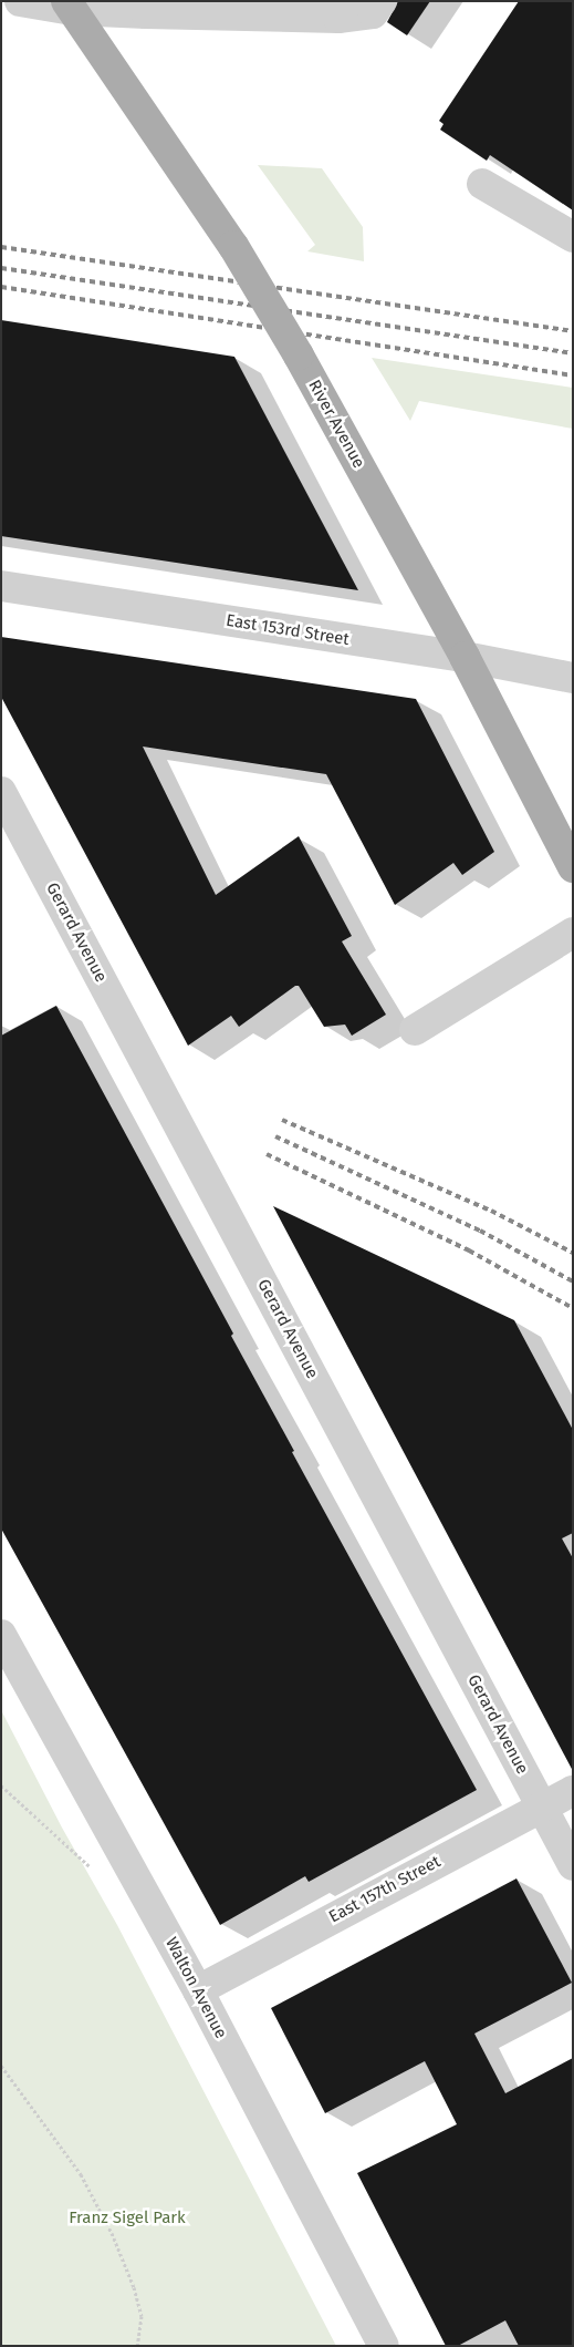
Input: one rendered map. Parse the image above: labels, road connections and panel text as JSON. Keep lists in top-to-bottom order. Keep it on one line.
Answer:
{"streets":{"main road":["River Avenue"],"street":["East 153rd Street","Gerard Avenue","East 157th Street","Walton Avenue"]},"crossings":[["River Avenue","East 153rd Street"],["Gerard Avenue","East 157th Street"],["East 157th Street","Walton Avenue"]],"parks":["Franz Sigel Park"]}
